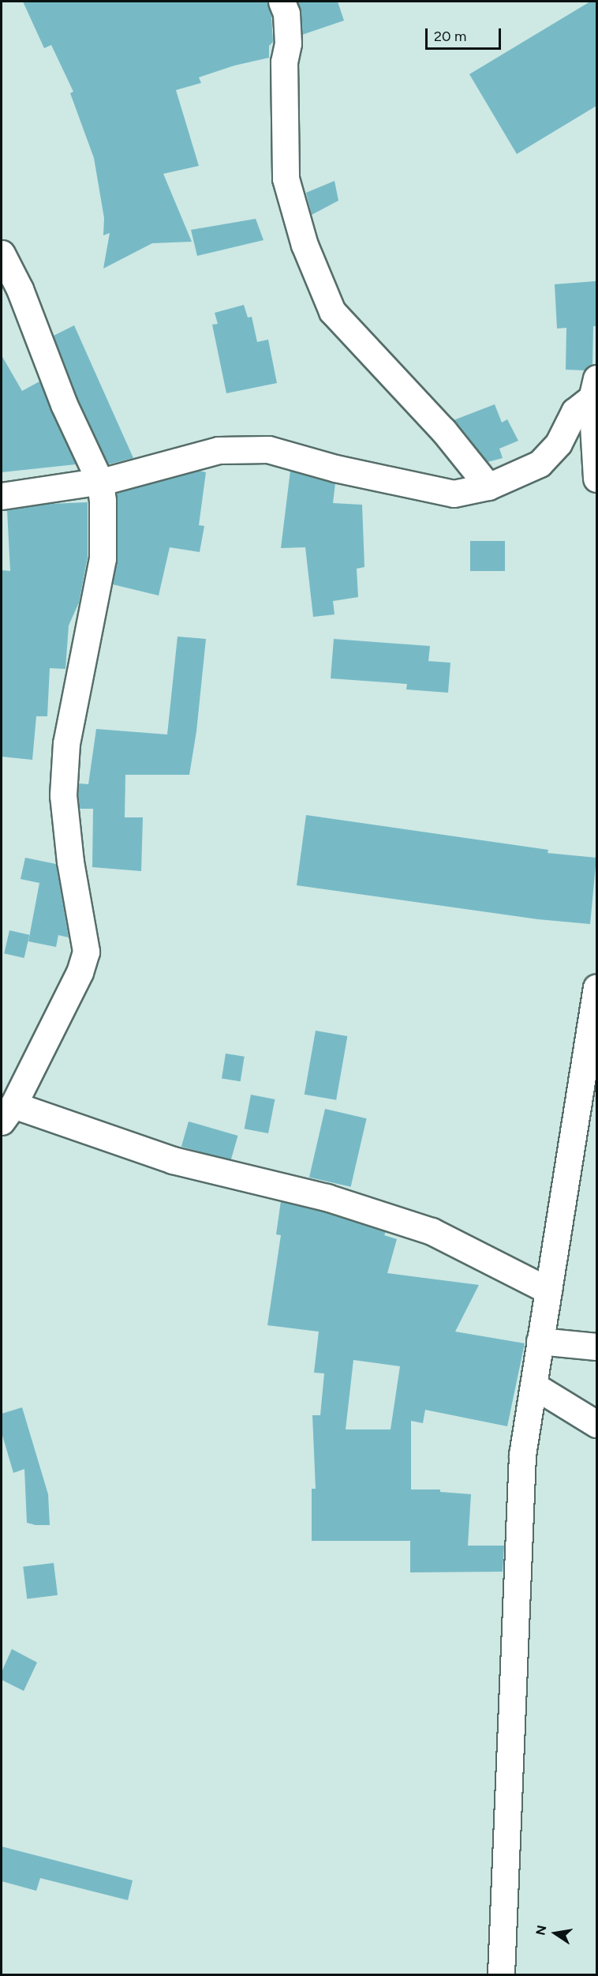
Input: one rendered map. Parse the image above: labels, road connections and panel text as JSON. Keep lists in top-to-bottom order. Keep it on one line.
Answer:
{"scale_bar":"20 m","north":"left"}
